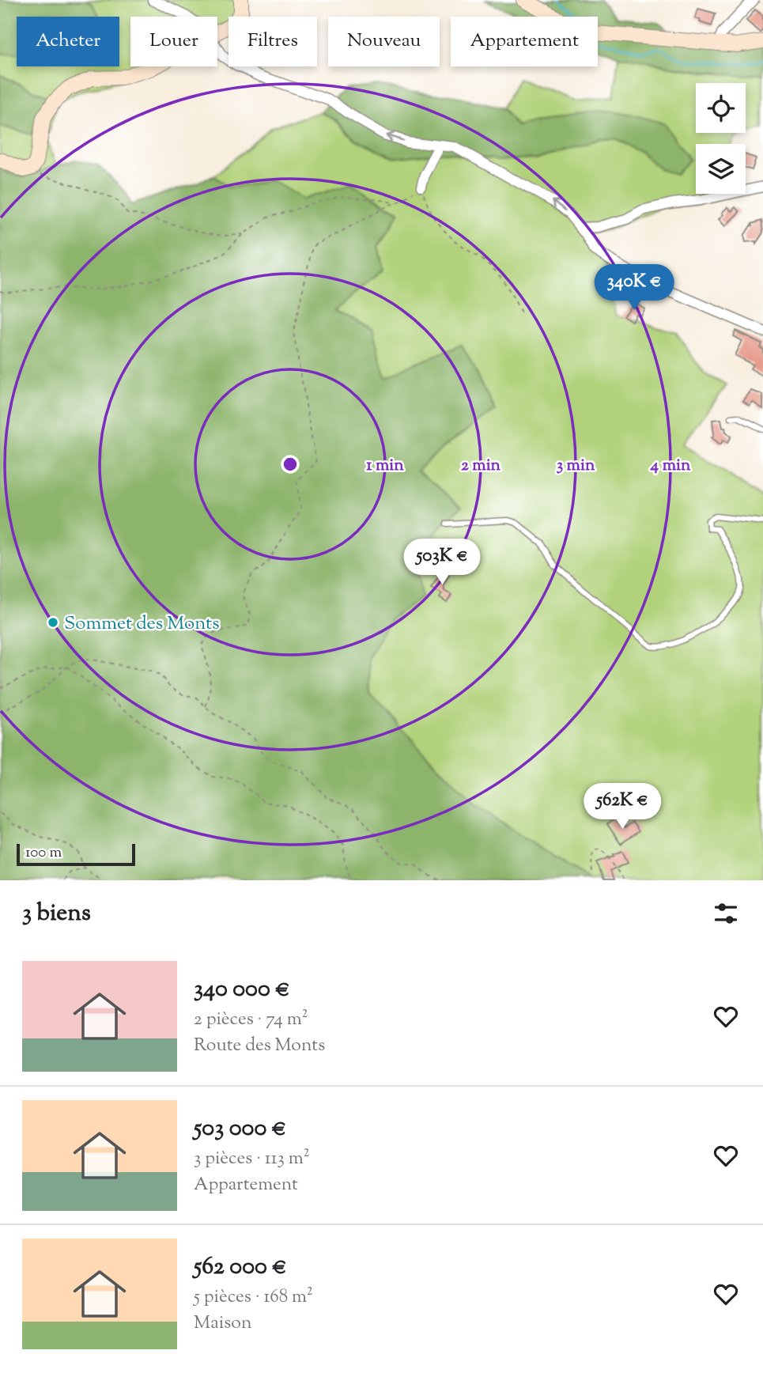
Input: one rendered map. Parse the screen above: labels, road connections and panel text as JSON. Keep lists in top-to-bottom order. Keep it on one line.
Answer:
{"places":["Sommet des Monts"],"scale_bar":"100 m","page":{"chip":["Acheter","Louer","Filtres","Nouveau","Appartement"],"price":["340K €","503K €","562K €"],"scale":"100 m","heading":"3 biens","list":[{"name":"340 000 €","note":"2 pièces · 74 m² · Route des Monts"},{"name":"503 000 €","note":"3 pièces · 113 m² · Appartement"},{"name":"562 000 €","note":"5 pièces · 168 m² · Maison"}]},"rings":["1 min","2 min","3 min","4 min"]}
